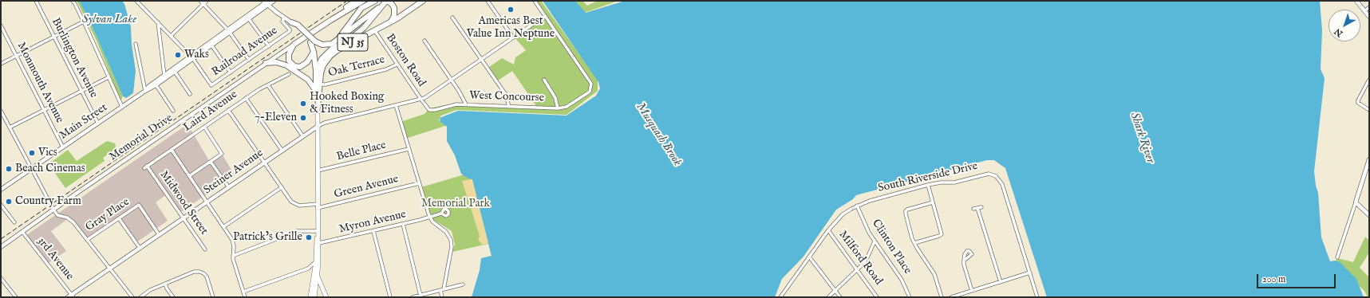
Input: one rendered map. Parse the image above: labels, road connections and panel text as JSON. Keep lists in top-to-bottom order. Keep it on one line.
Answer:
{"streets":{"highway":["NJ 35"],"street":["Railroad Avenue","Burlington Avenue","Boston Road","Oak Terrace","Monmouth Avenue","West Concourse","Laird Avenue","Main Street","Memorial Drive","Belle Place","Steiner Avenue","South Riverside Drive","Green Avenue","Midwood Street","Gray Place","Myron Avenue","Clinton Place","Milford Road","3rd Avenue"]},"crossings":[["NJ 35","Boston Road"],["NJ 35","Oak Terrace"],["NJ 35","Belle Place"],["NJ 35","Steiner Avenue"],["NJ 35","Green Avenue"],["NJ 35","Myron Avenue"],["Railroad Avenue","Main Street"],["Burlington Avenue","Main Street"],["Boston Road","Oak Terrace"],["Boston Road","West Concourse"],["Boston Road","Steiner Avenue"],["Monmouth Avenue","Main Street"],["West Concourse","Steiner Avenue"],["Laird Avenue","Midwood Street"],["Memorial Drive","3rd Avenue"],["Steiner Avenue","Midwood Street"],["Steiner Avenue","Gray Place"],["Steiner Avenue","3rd Avenue"],["South Riverside Drive","Clinton Place"],["South Riverside Drive","Milford Road"]],"water":["Sylvan Lake","Musquash Brook","Shark River"],"parks":["Memorial Park"],"places":["Americas Best Value Inn Neptune","Waks","Hooked Boxing & Fitness","7-Eleven","Vics","Beach Cinemas","Country Farm","Patrick’s Grille"],"scale_bar":"200 m","north":"bottom left"}
